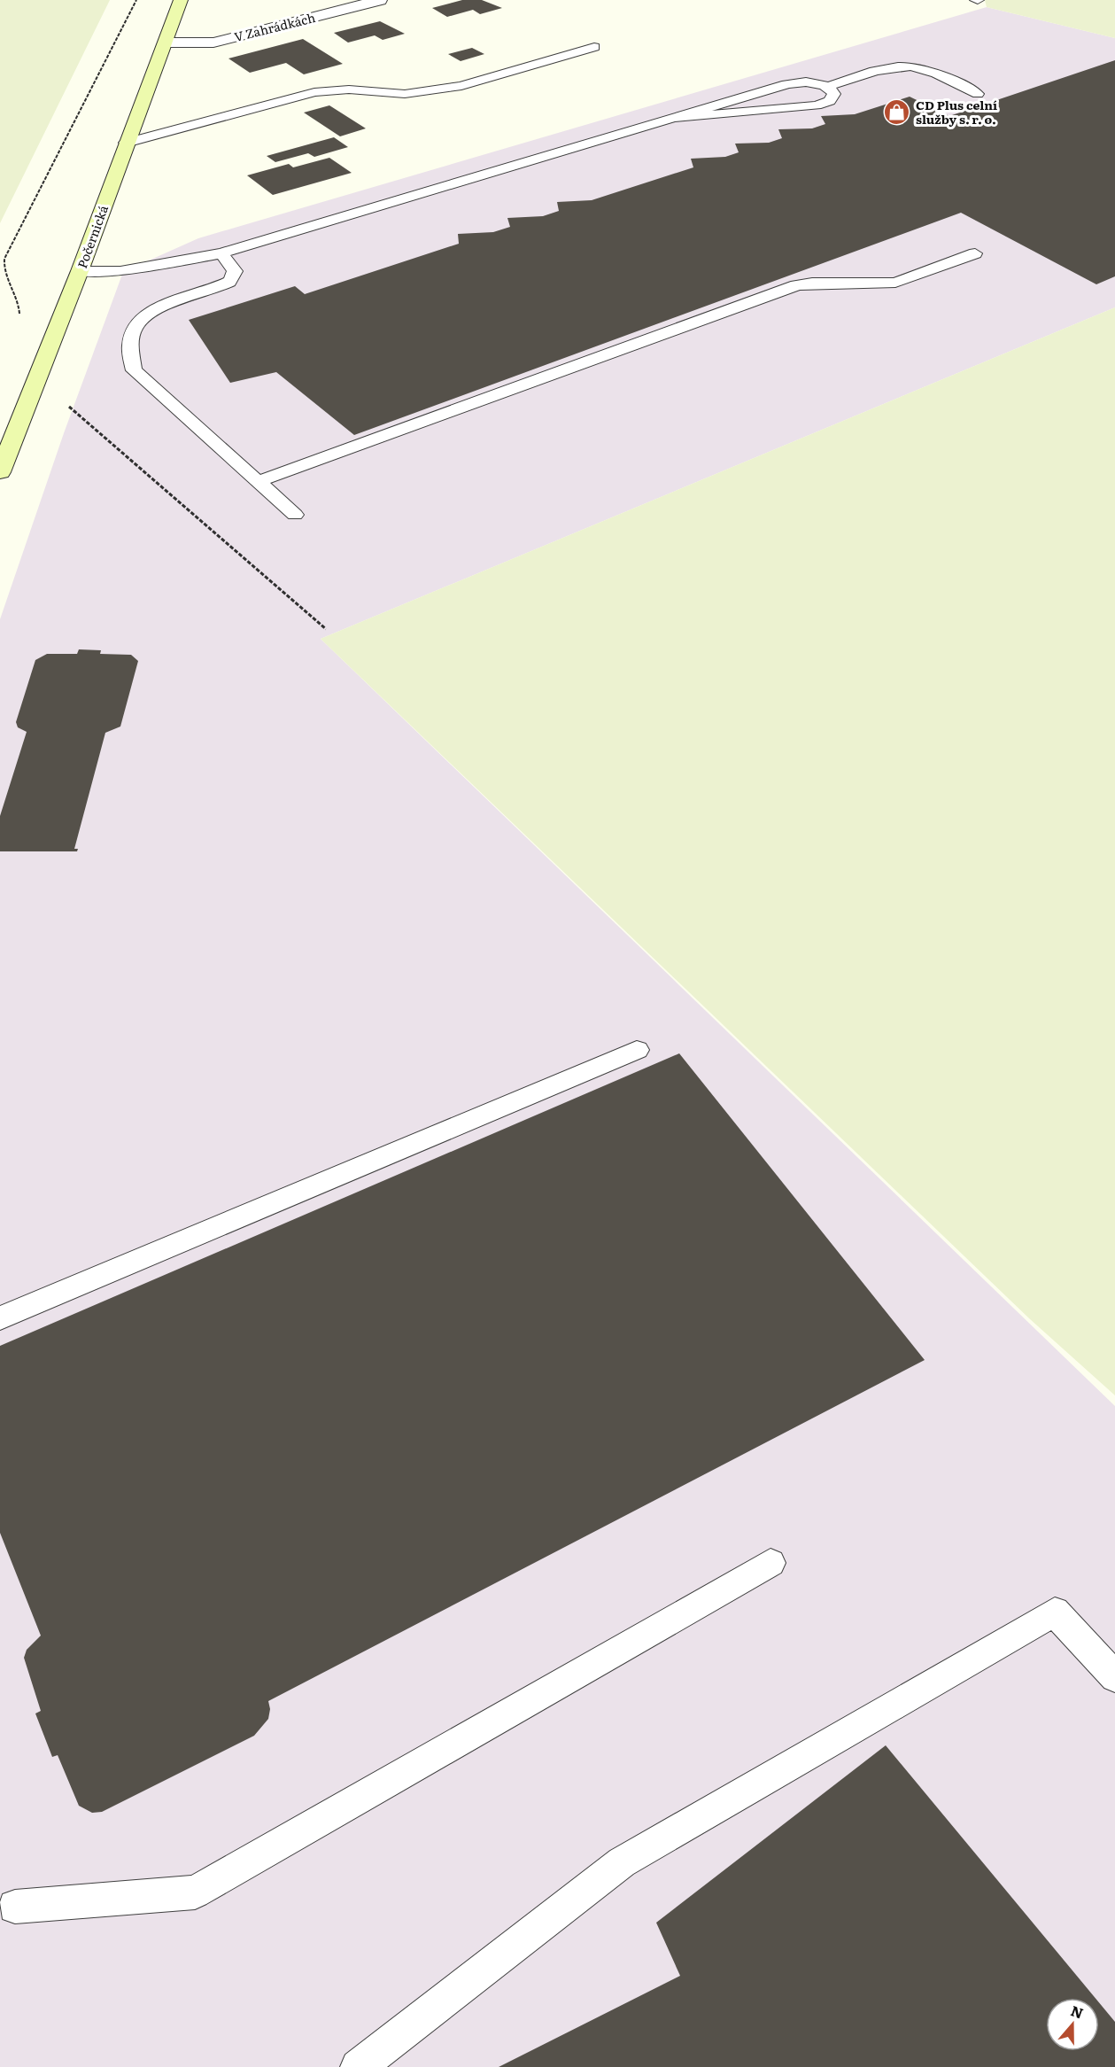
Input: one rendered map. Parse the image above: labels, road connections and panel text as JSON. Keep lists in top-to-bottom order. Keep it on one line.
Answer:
{"streets":{"street":["V Zahrádkách","Počernická"]},"crossings":[["V Zahrádkách","Počernická"]],"places":{"shop":["CD Plus celní služby s. r. o."]},"north":"top"}
